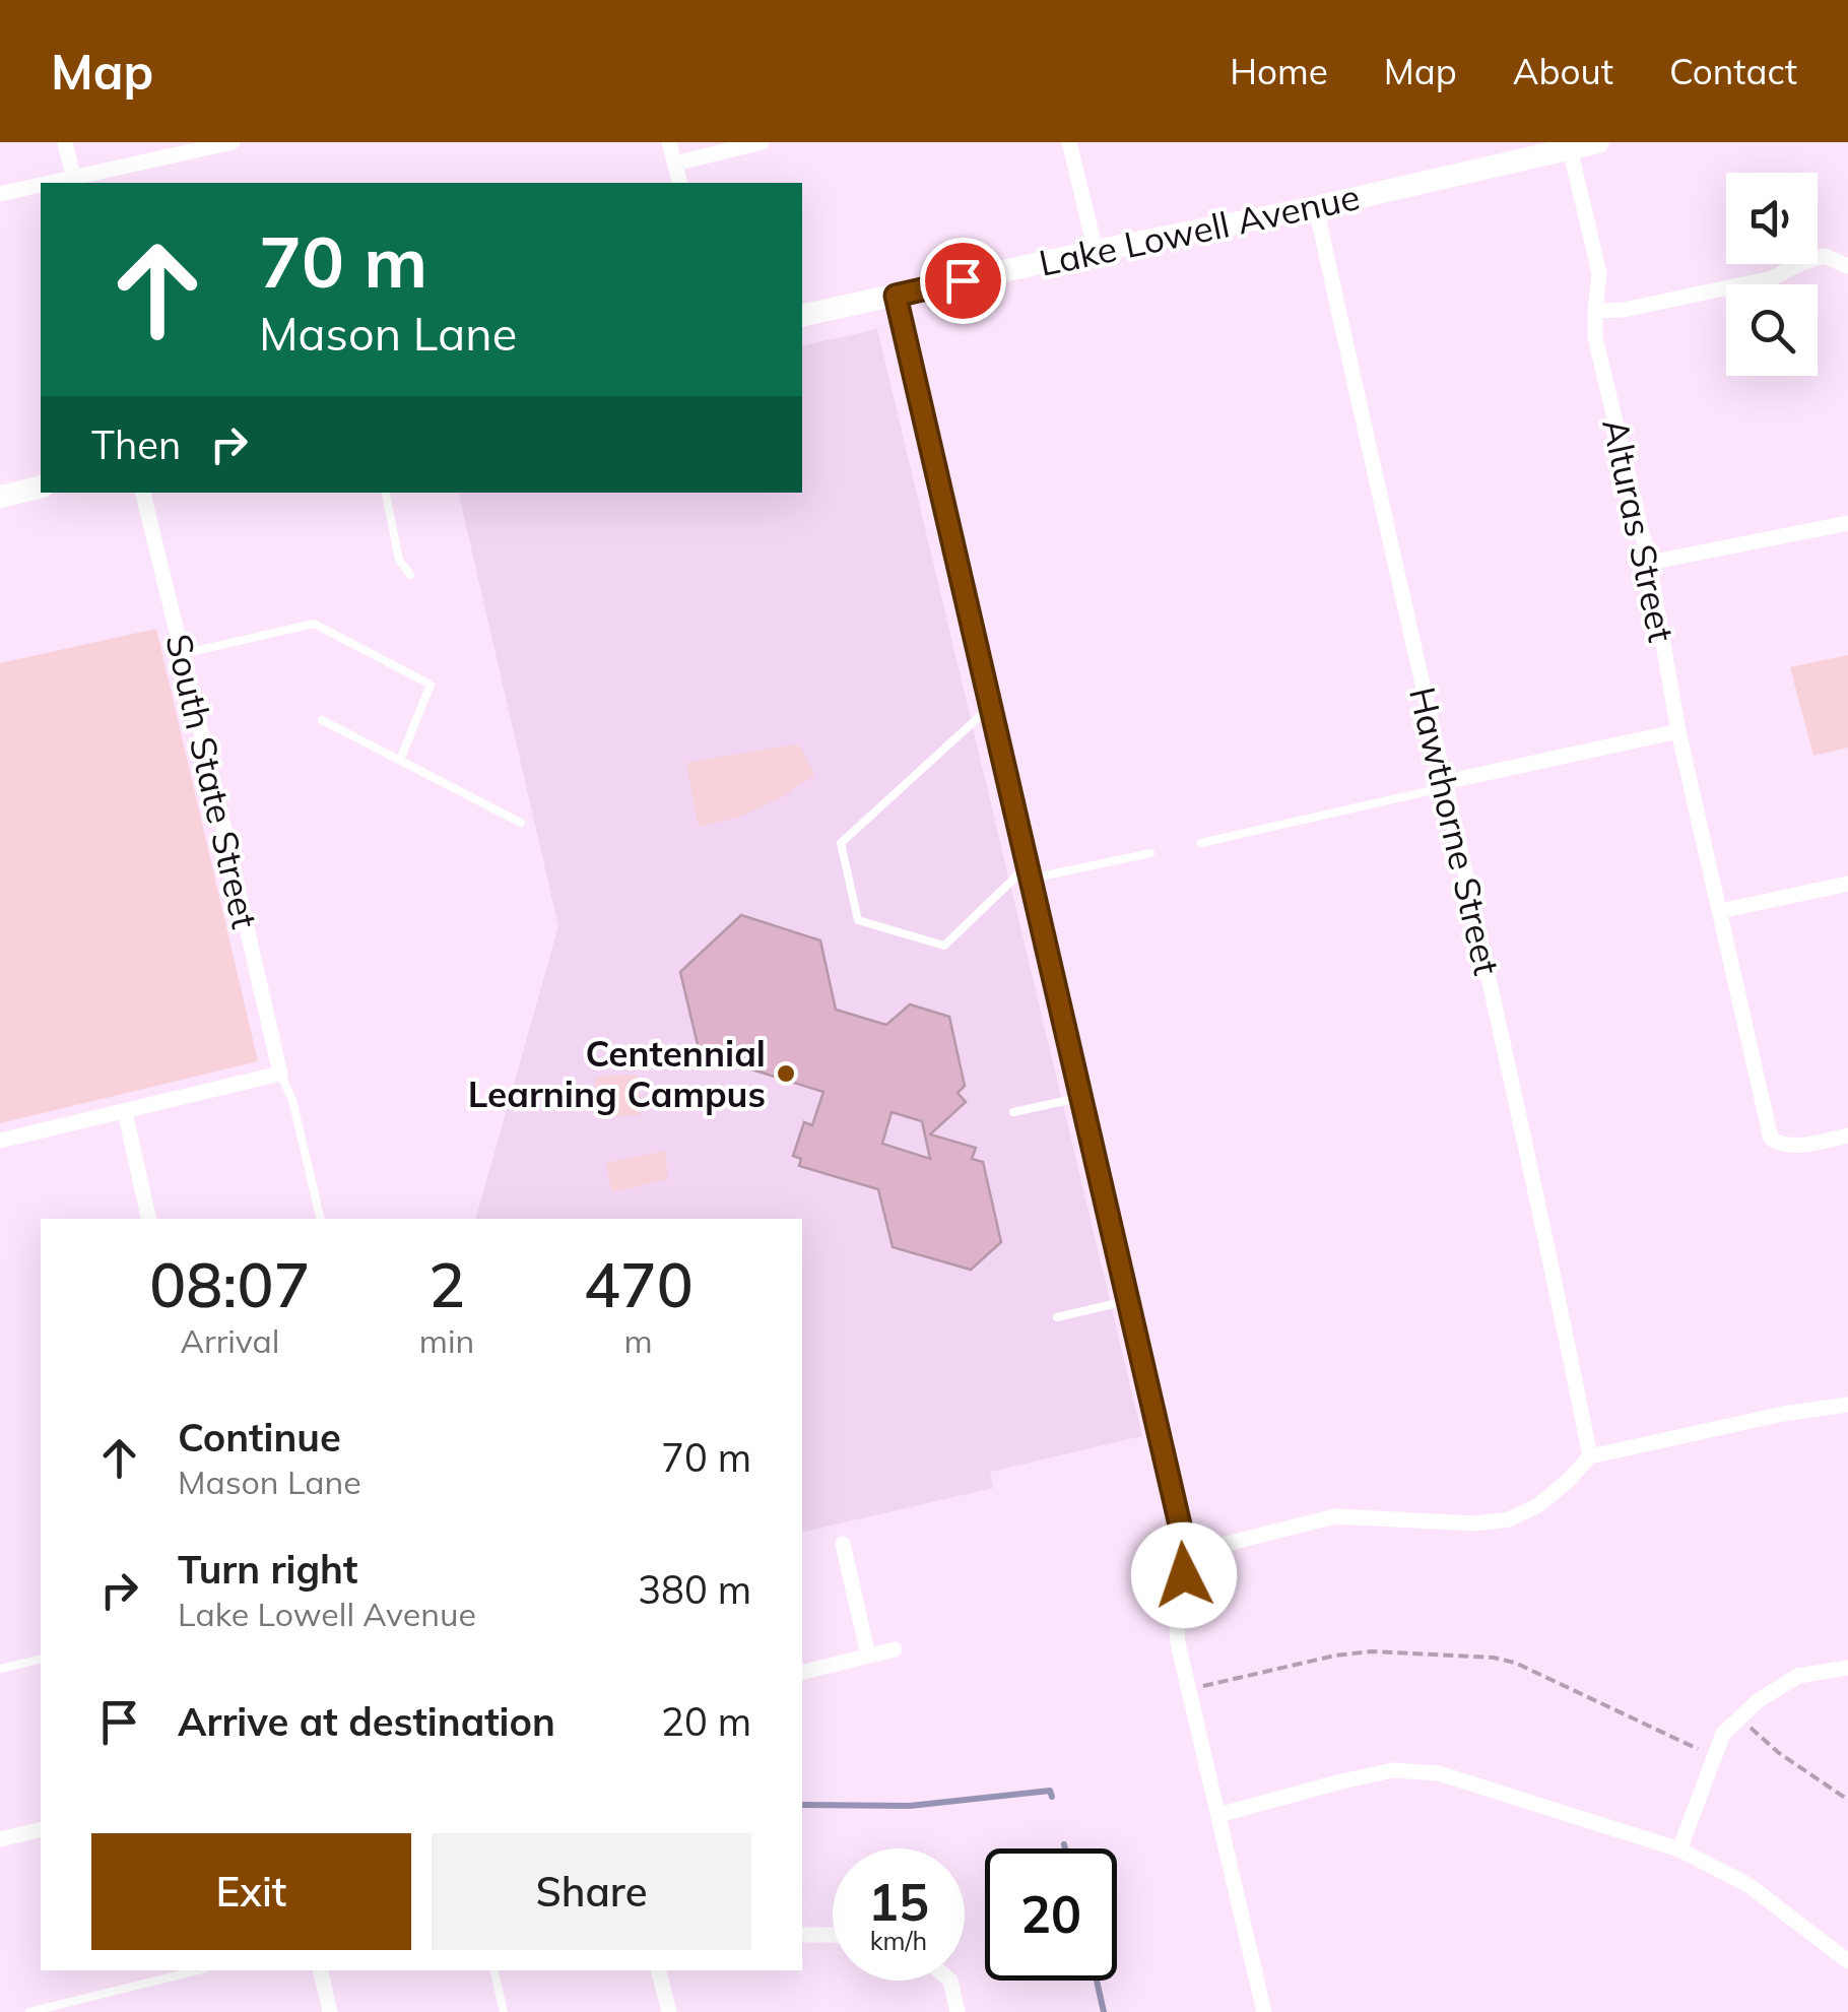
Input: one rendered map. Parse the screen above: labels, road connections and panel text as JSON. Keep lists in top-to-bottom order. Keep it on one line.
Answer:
{"streets":{"main road":["Lake Lowell Avenue"],"street":["Alturas Street","South State Street","Hawthorne Street"]},"crossings":[["Lake Lowell Avenue","Alturas Street"],["Lake Lowell Avenue","Hawthorne Street"]],"places":["Centennial Learning Campus"],"page":{"header":"Map","nav":["Home","Map","About","Contact"],"turn":["70 m","Mason Lane"],"then":"Then","eta":["08:07","Arrival","2","min","470","m"],"list":[{"name":"Continue","note":"Mason Lane","value":"70 m"},{"name":"Turn right","note":"Lake Lowell Avenue","value":"380 m"},{"name":"Arrive at destination","value":"20 m"}],"buttons":["Exit","Share"],"speed":"15 km/h","limit":"20"}}
